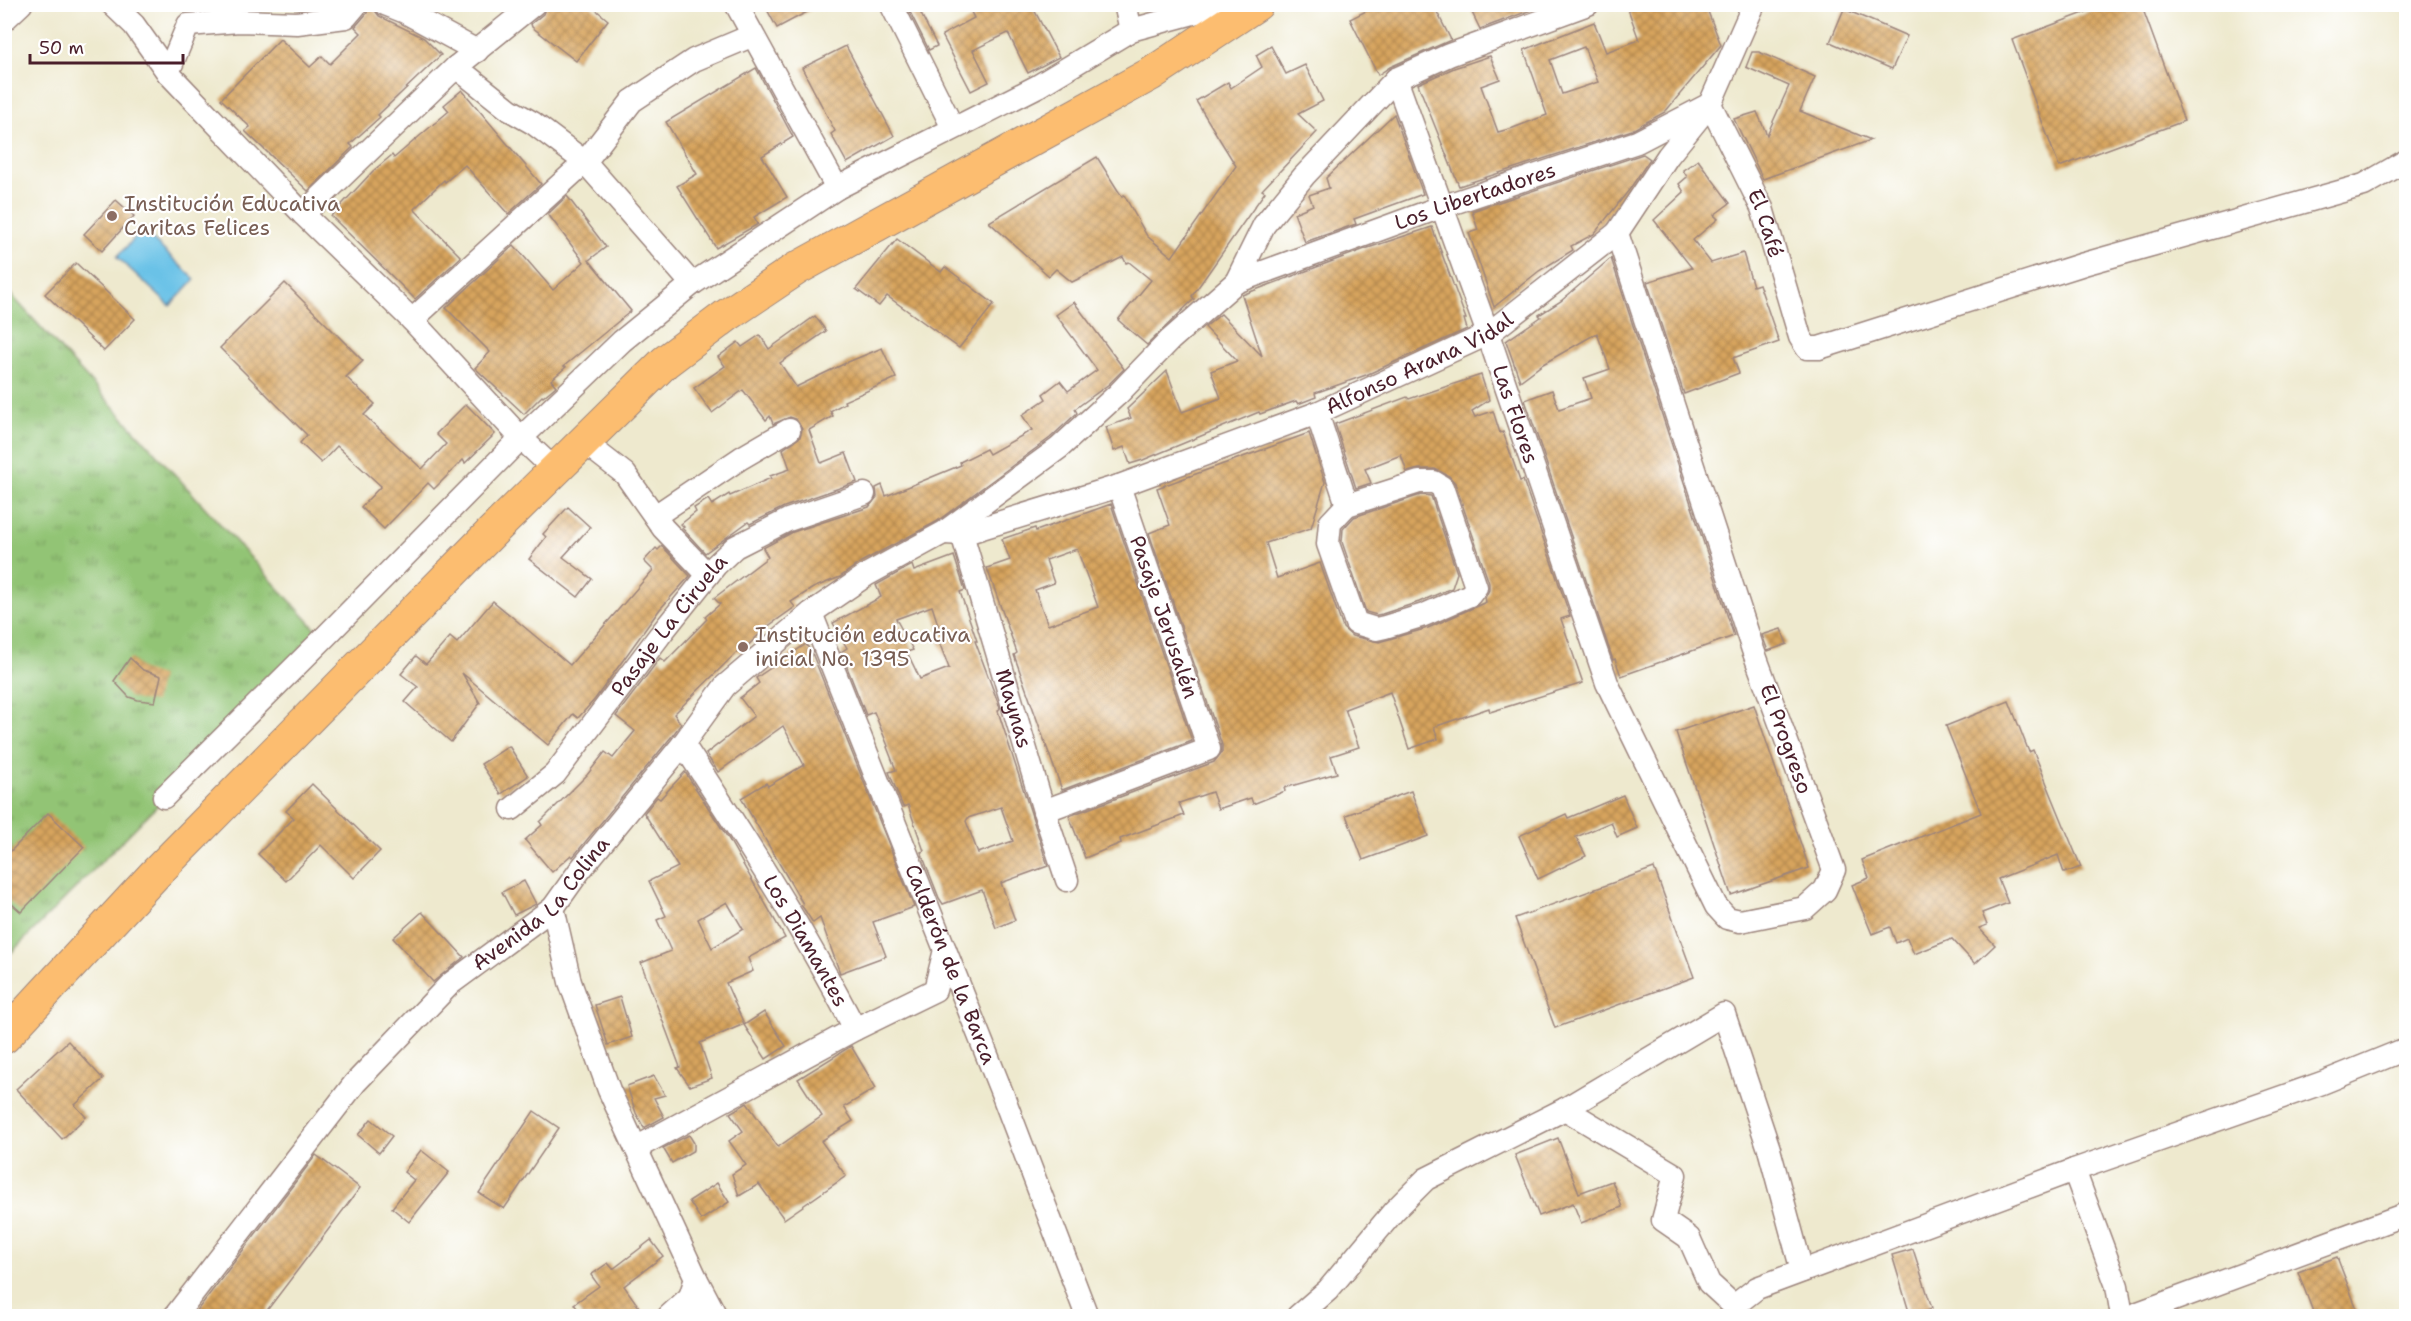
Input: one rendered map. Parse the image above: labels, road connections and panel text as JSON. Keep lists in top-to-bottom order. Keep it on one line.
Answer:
{"streets":{"street":["Los Libertadores","El Café","Alfonso Arana Vidal","Las Flores","Pasaje Jerusalén","Pasaje La Ciruela","Maynas","El Progreso","Avenida La Colina","Los Diamantes","Calderón de la Barca"]},"crossings":[["Los Libertadores","El Café"],["Los Libertadores","Alfonso Arana Vidal"],["Los Libertadores","Las Flores"],["El Café","Alfonso Arana Vidal"],["Alfonso Arana Vidal","Las Flores"],["Alfonso Arana Vidal","Pasaje Jerusalén"],["Alfonso Arana Vidal","Maynas"],["Alfonso Arana Vidal","El Progreso"],["Alfonso Arana Vidal","Avenida La Colina"],["Las Flores","El Progreso"],["Pasaje Jerusalén","Maynas"],["Maynas","Avenida La Colina"],["Avenida La Colina","Los Diamantes"],["Avenida La Colina","Calderón de la Barca"],["Los Diamantes","Calderón de la Barca"]],"places":["Institución Educativa Caritas Felices","Institución educativa inicial No. 1395"],"scale_bar":"50 m"}
